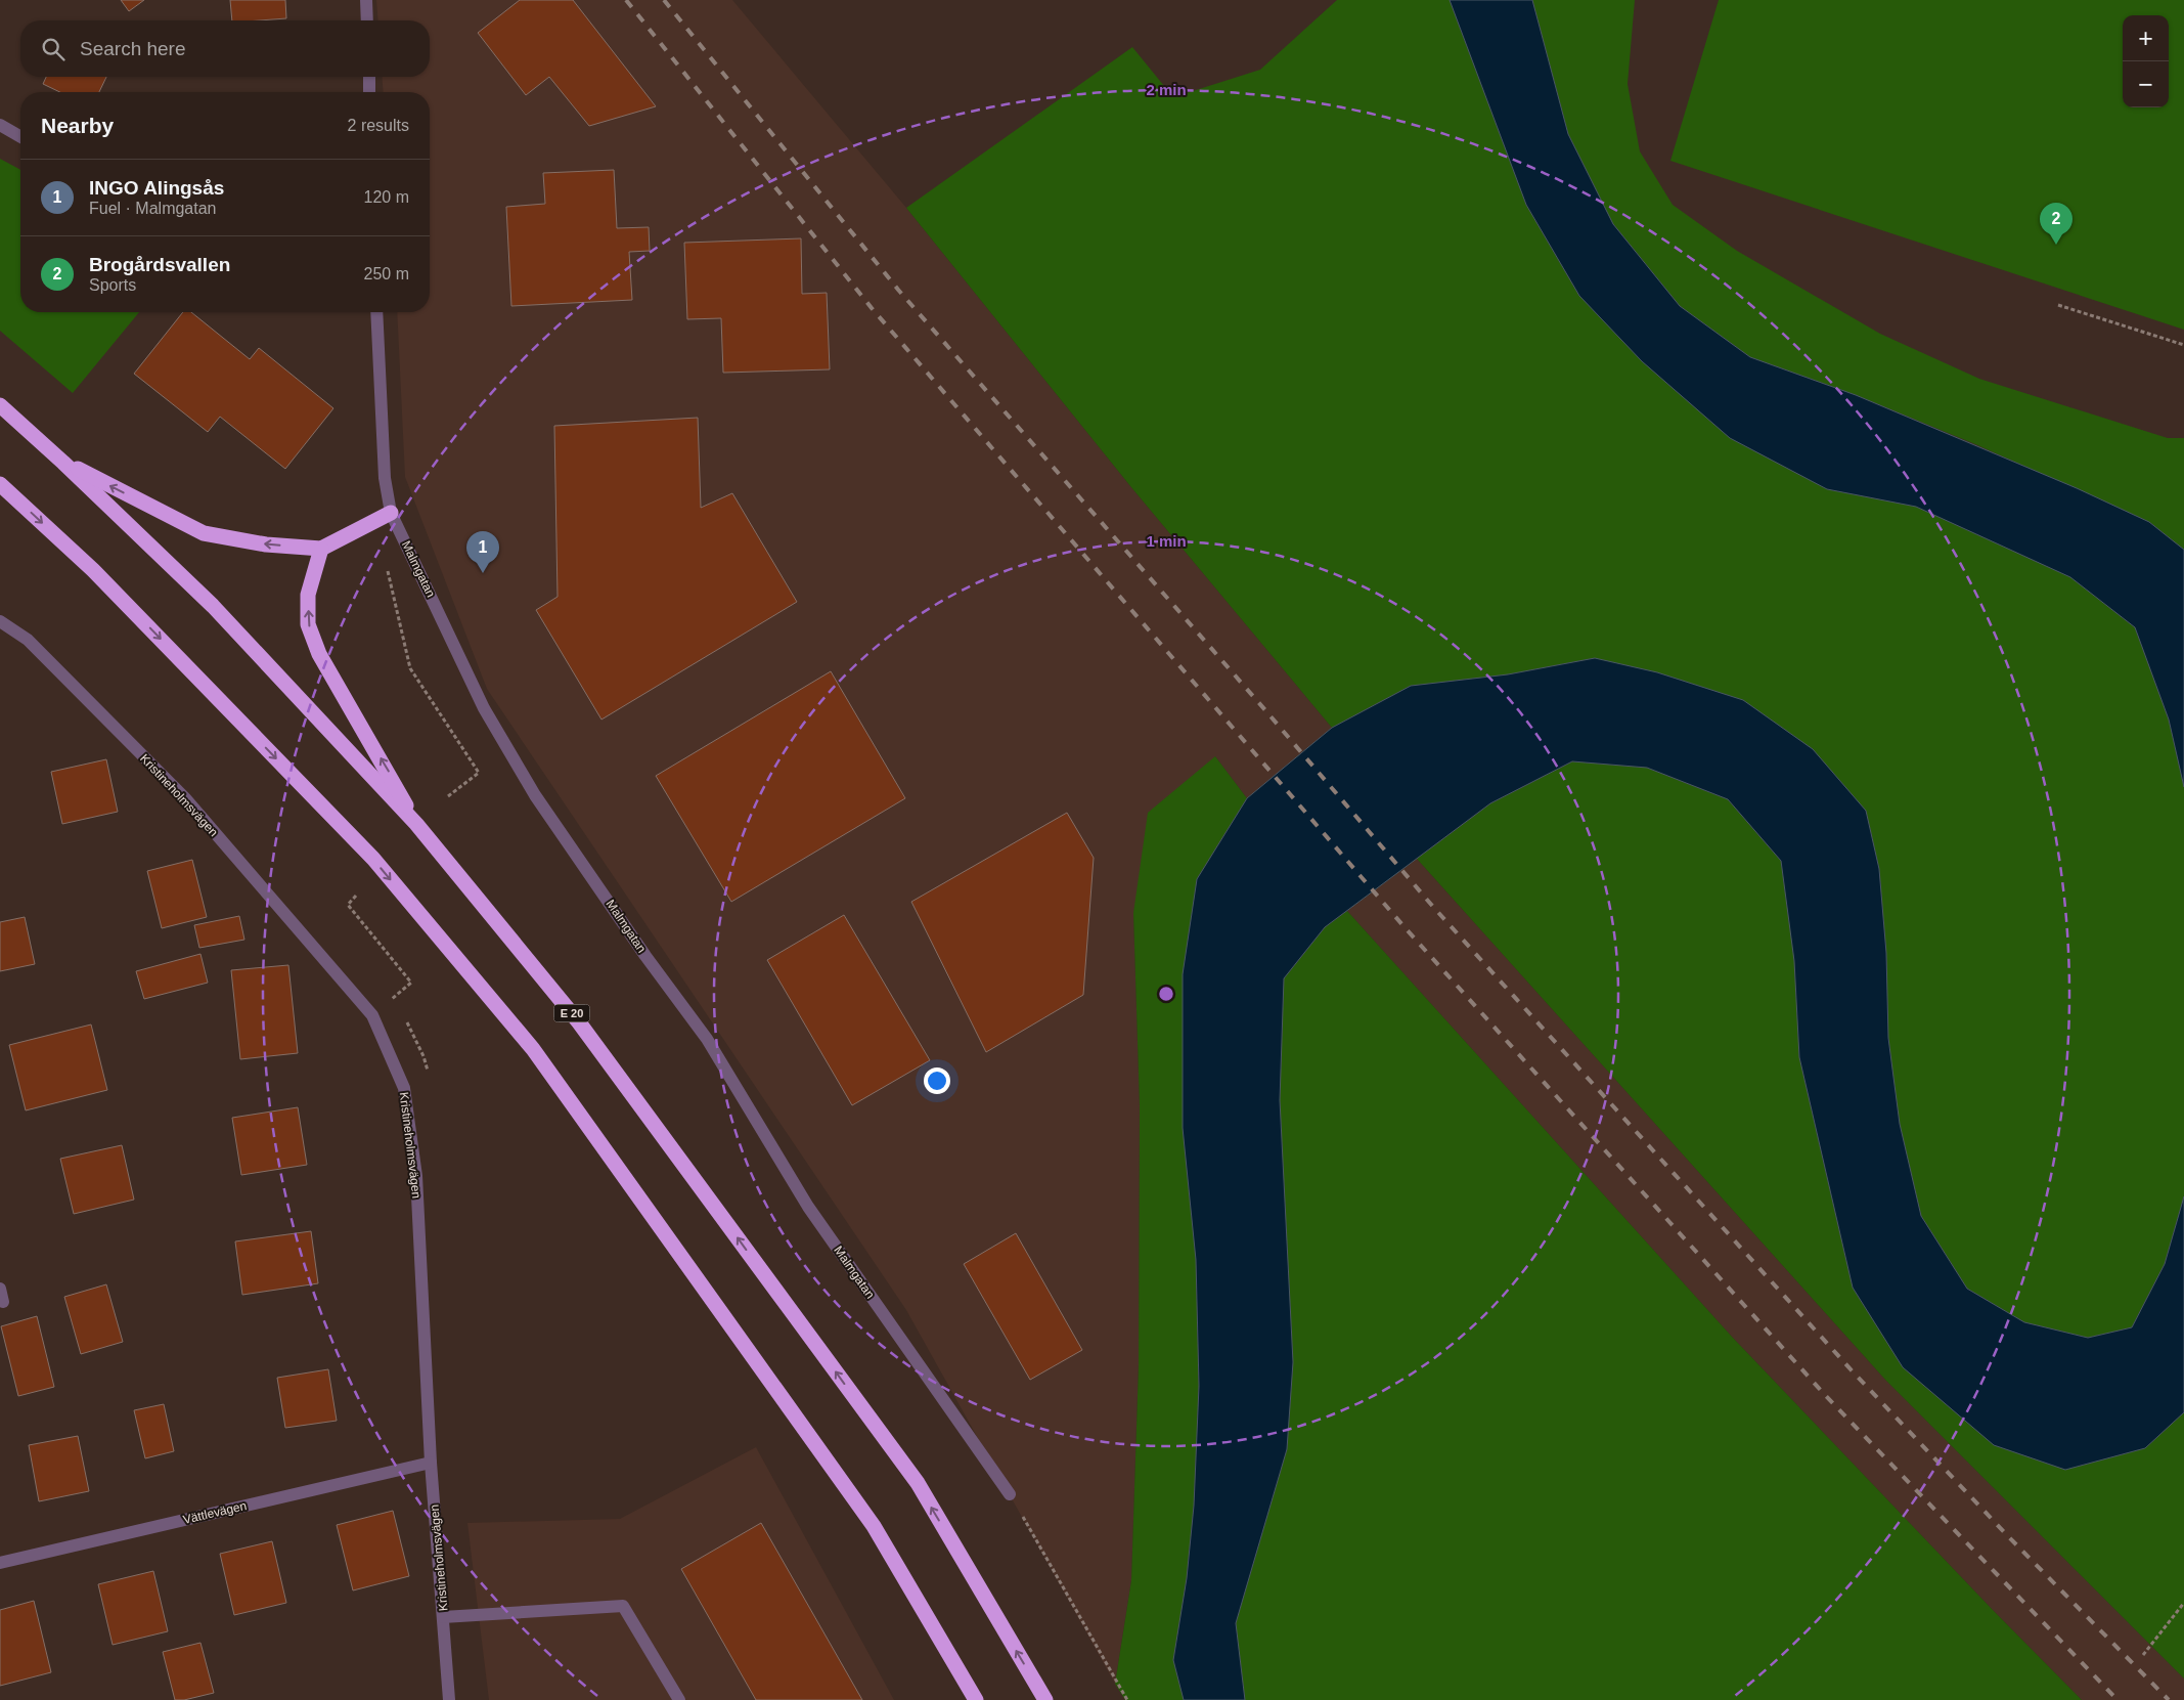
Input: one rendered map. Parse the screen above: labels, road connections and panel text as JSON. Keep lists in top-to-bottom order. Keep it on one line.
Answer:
{"streets":{"highway":["E 20"],"street":["Malmgatan","Kristineholmsvägen","Vättlevägen"]},"crossings":[["Kristineholmsvägen","Vättlevägen"]],"page":{"map_buttons":["+","−"],"search":"Search here","heading":["Nearby","2 results"],"list":[{"mark":"1","name":"INGO Alingsås","note":"Fuel · Malmgatan","value":"120 m"},{"mark":"2","name":"Brogårdsvallen","note":"Sports","value":"250 m"}],"pins":["2","1"]},"rings":["2 min","1 min"]}
